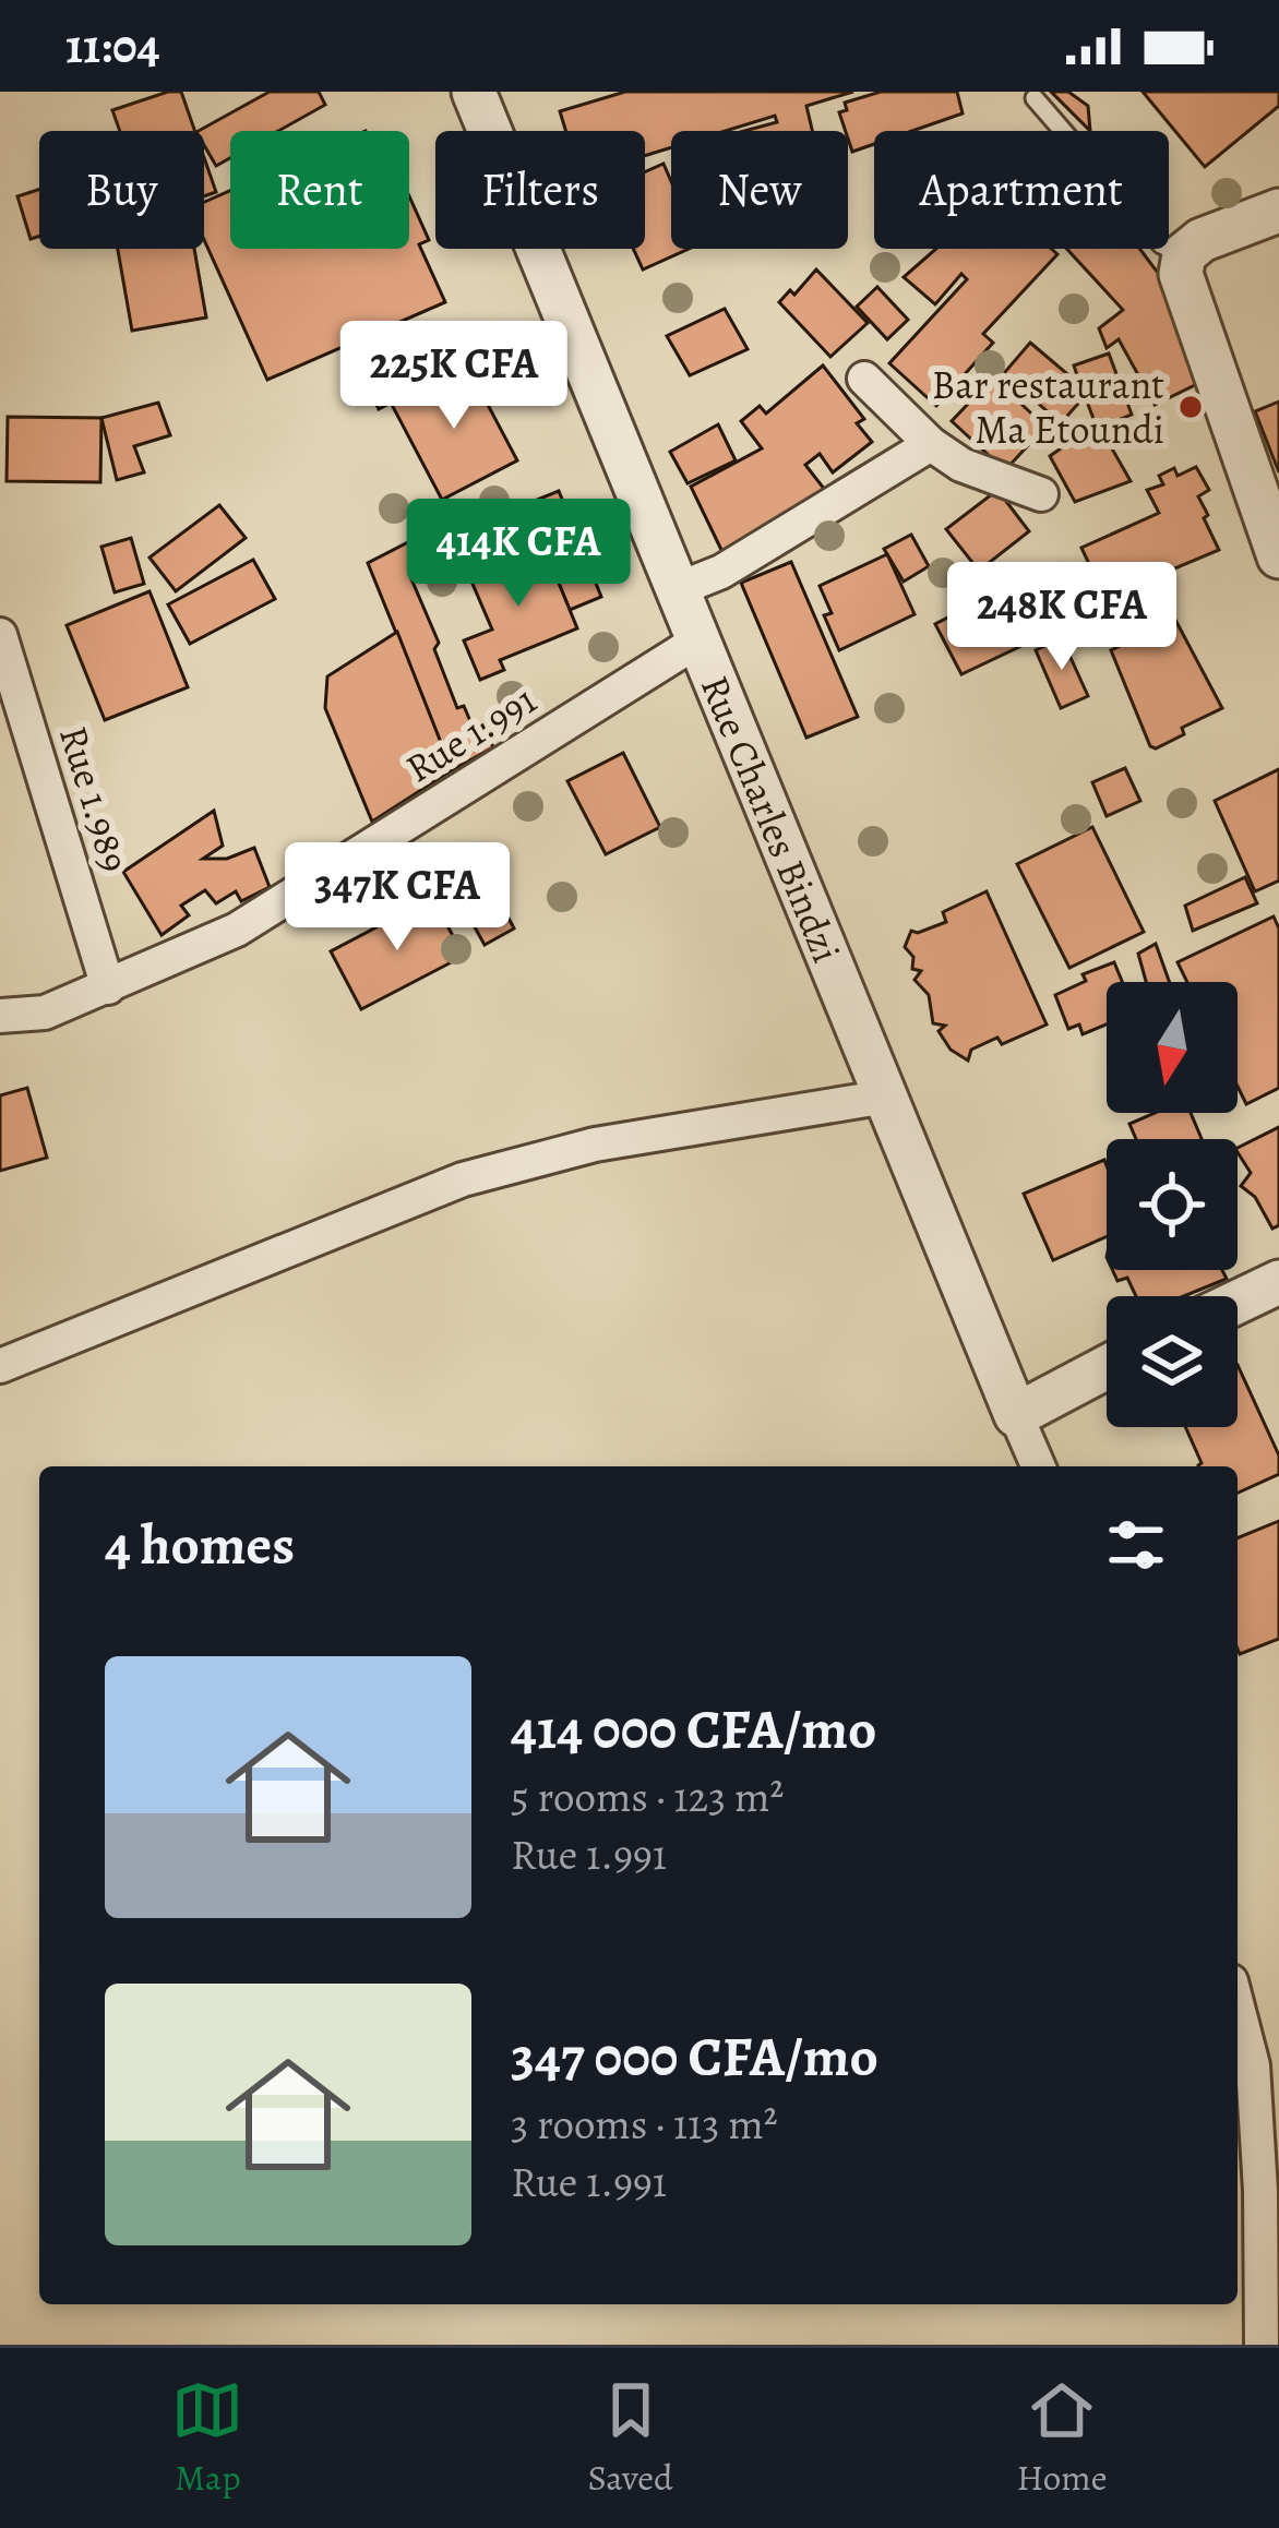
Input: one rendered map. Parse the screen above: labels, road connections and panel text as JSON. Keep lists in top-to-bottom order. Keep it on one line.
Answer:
{"streets":{"street":["Rue 1.991","Rue 1.989","Rue Charles Bindzi"]},"crossings":[["Rue 1.991","Rue 1.989"],["Rue 1.991","Rue Charles Bindzi"]],"places":["Bar restaurant Ma Etoundi"],"north":"bottom","page":{"status":"11:04","chip":["Buy","Rent","Filters","New","Apartment"],"price":["225K CFA","414K CFA","248K CFA","347K CFA"],"heading":"4 homes","list":[{"name":"414 000 CFA/mo","note":"5 rooms · 123 m² · Rue 1.991"},{"name":"347 000 CFA/mo","note":"3 rooms · 113 m² · Rue 1.991"}],"tabs":["Map","Saved","Home"]}}
